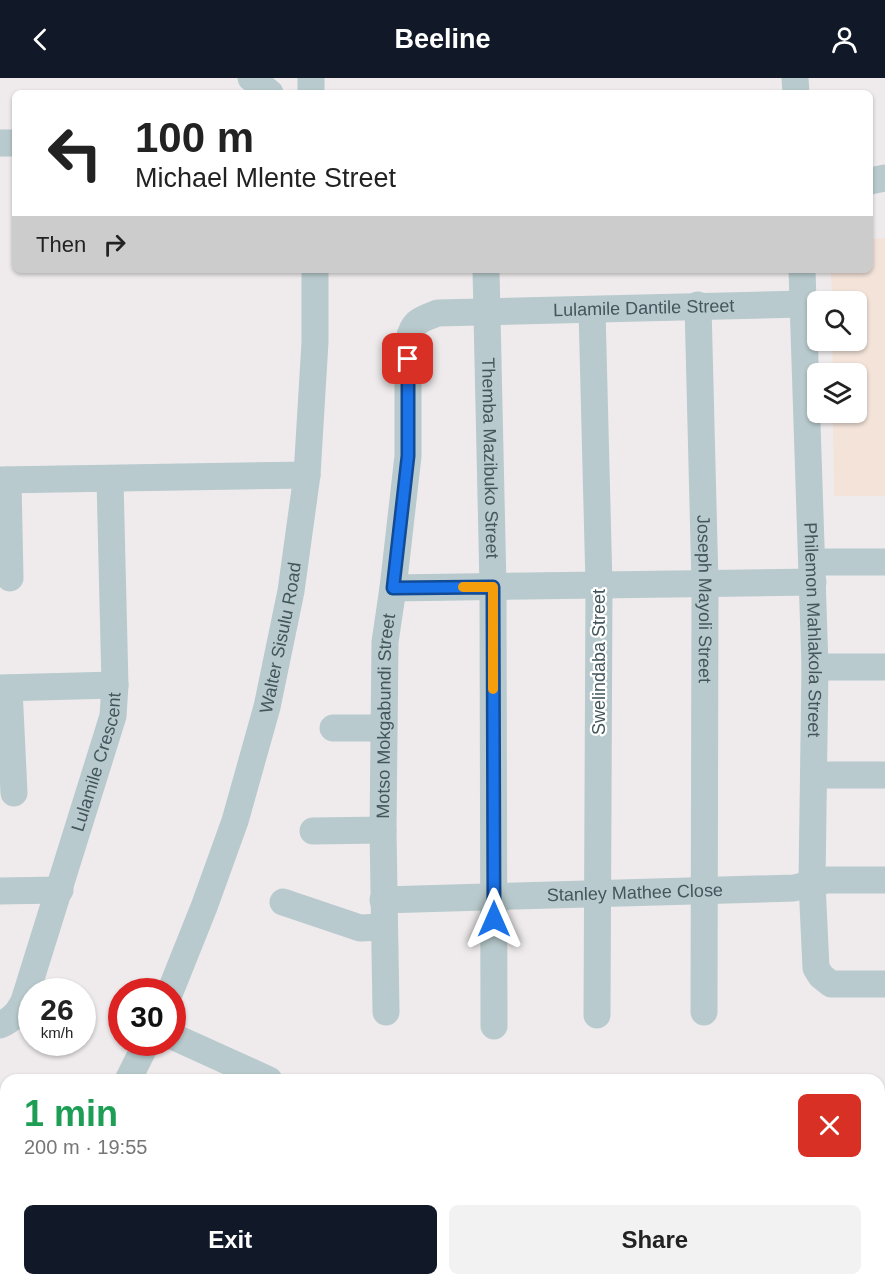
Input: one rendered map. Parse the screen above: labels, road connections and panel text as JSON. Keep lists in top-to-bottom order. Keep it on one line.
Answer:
{"streets":{"street":["Lulamile Dantile Street","Themba Mazibuko Street","Joseph Mayoli Street","Philemon Mahlakola Street","Walter Sisulu Road","Swelindaba Street","Motso Mokgabundi Street","Lulamile Crescent","Stanley Mathee Close"]},"crossings":[["Lulamile Dantile Street","Themba Mazibuko Street"],["Lulamile Dantile Street","Joseph Mayoli Street"],["Lulamile Dantile Street","Philemon Mahlakola Street"],["Lulamile Dantile Street","Swelindaba Street"],["Lulamile Dantile Street","Motso Mokgabundi Street"],["Themba Mazibuko Street","Motso Mokgabundi Street"],["Themba Mazibuko Street","Stanley Mathee Close"],["Joseph Mayoli Street","Stanley Mathee Close"],["Philemon Mahlakola Street","Stanley Mathee Close"],["Swelindaba Street","Stanley Mathee Close"],["Motso Mokgabundi Street","Stanley Mathee Close"]],"page":{"header":"Beeline","turn":["100 m","Michael Mlente Street"],"then":"Then","speed":"26 km/h","limit":"30","heading":["1 min","200 m · 19:55"],"buttons":["Exit","Share"]}}
